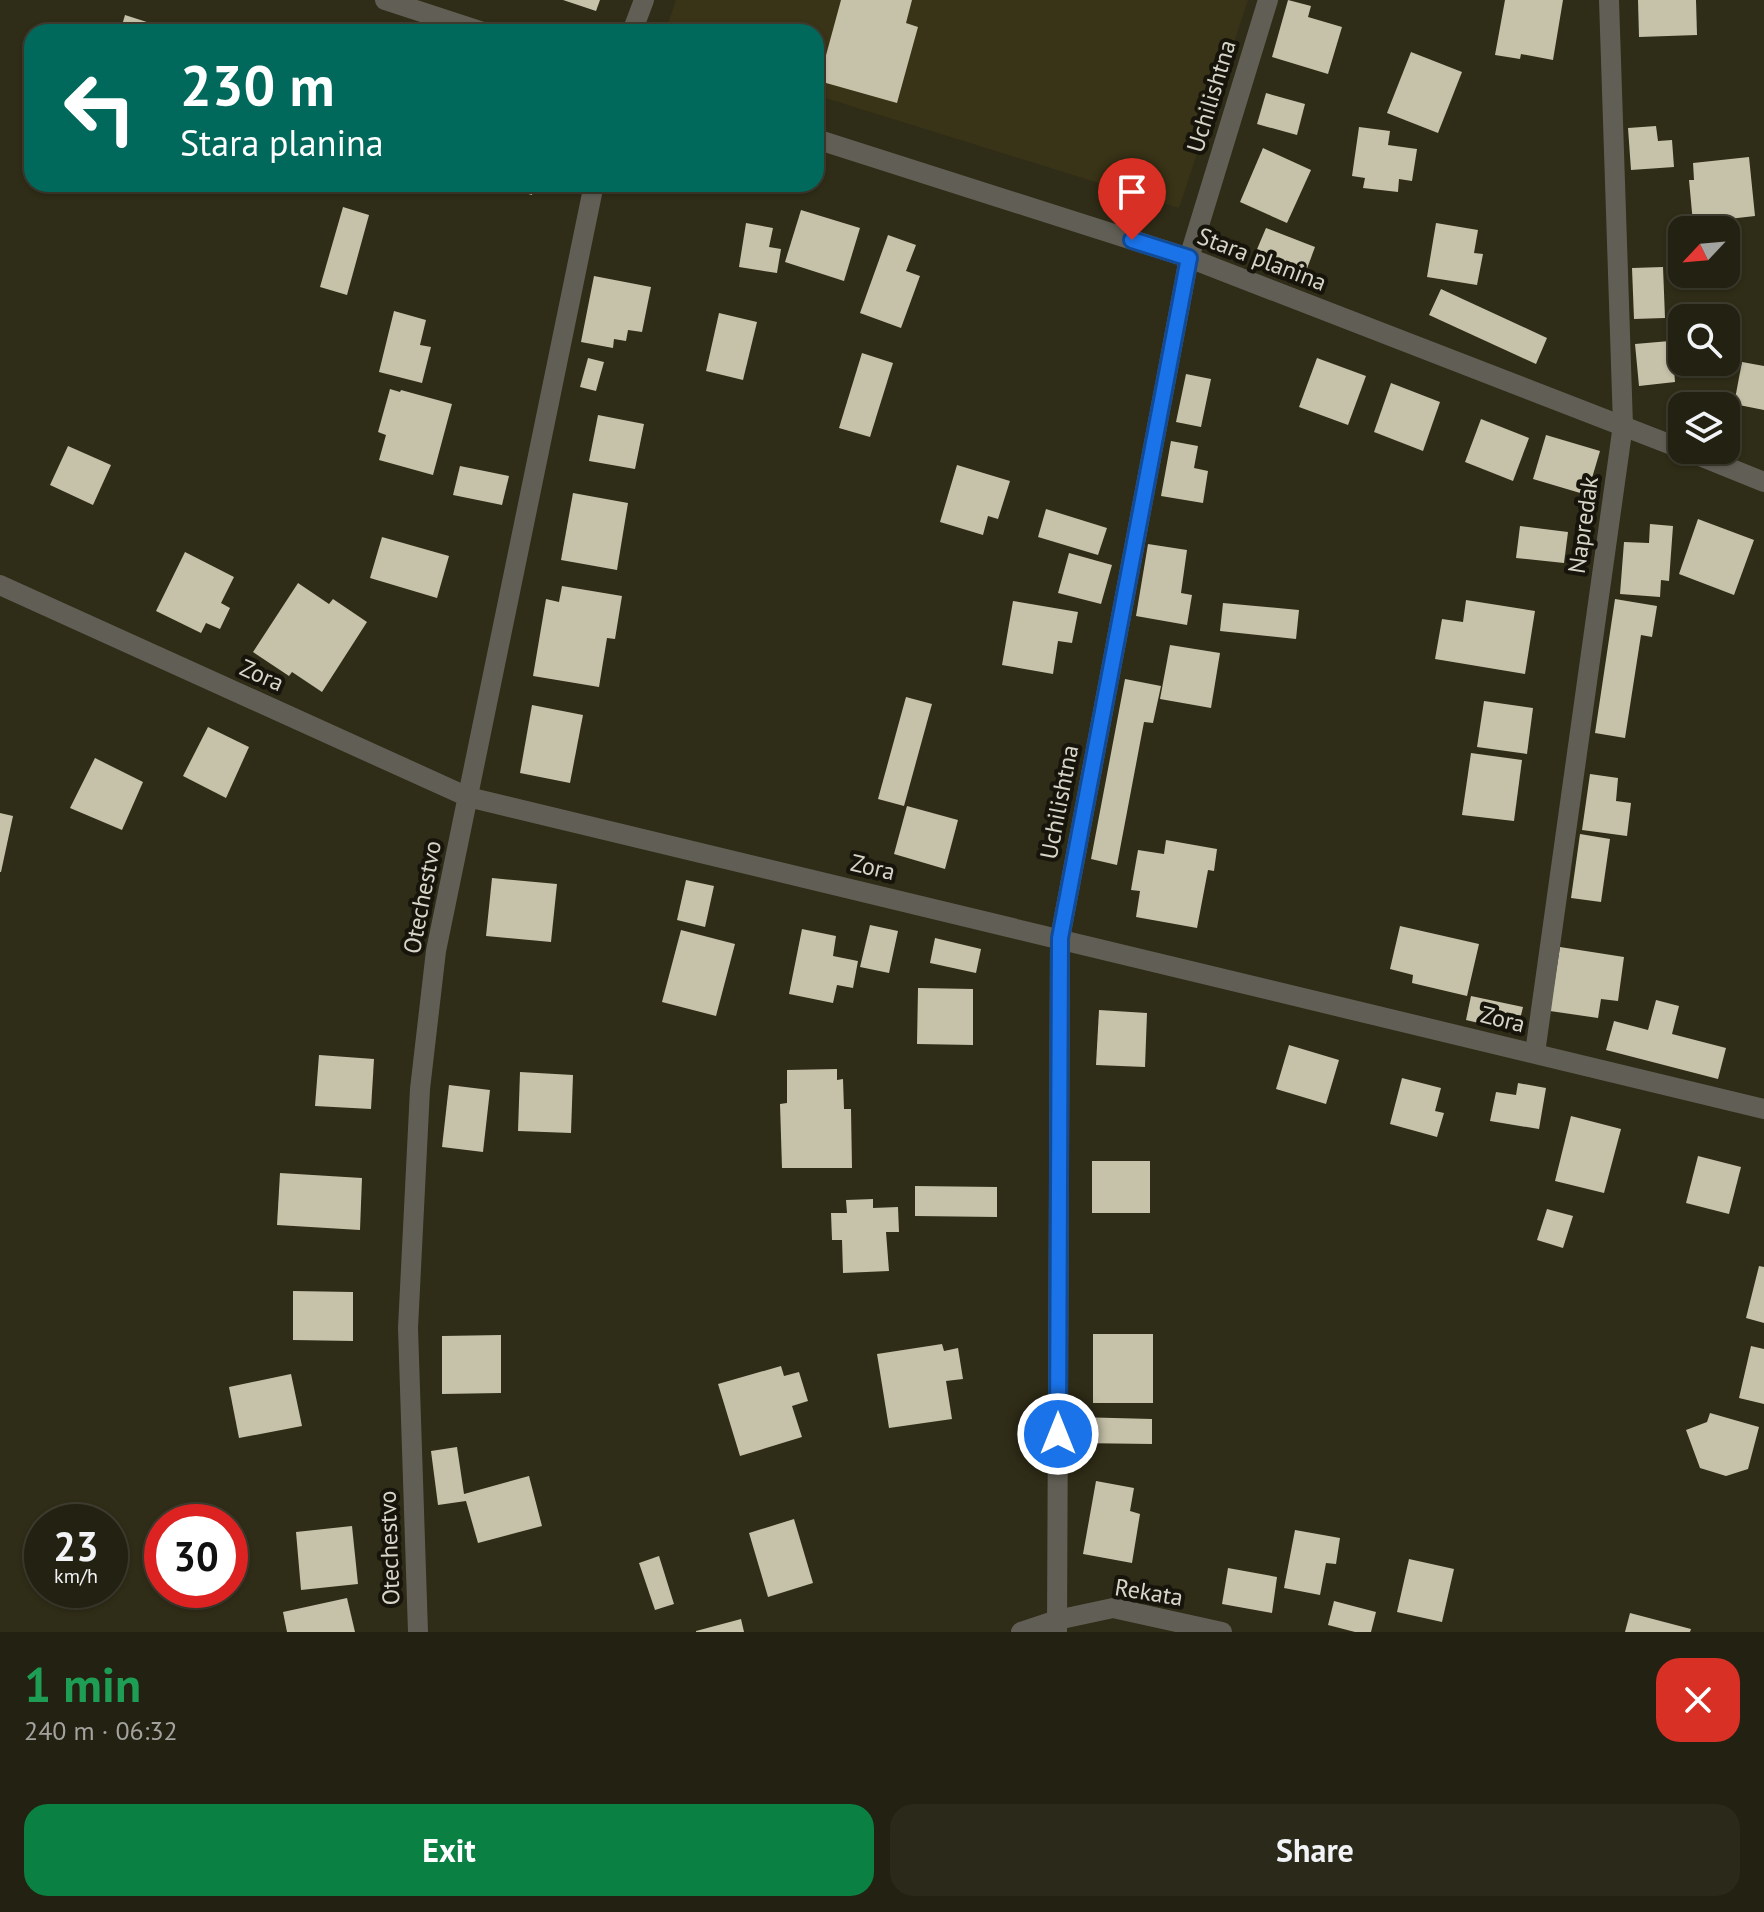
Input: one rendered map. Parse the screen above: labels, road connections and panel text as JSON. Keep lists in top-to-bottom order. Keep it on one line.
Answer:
{"streets":{"street":["Uchilishtna","Stara planina","Napredak","Zora","Otechestvo","Rekata"]},"crossings":[["Uchilishtna","Stara planina"],["Uchilishtna","Zora"],["Uchilishtna","Rekata"],["Stara planina","Napredak"],["Napredak","Zora"],["Zora","Otechestvo"]],"north":"bottom left","page":{"turn":["230 m","Stara planina"],"speed":"23 km/h","limit":"30","heading":["1 min","240 m · 06:32"],"buttons":["Exit","Share"]}}
